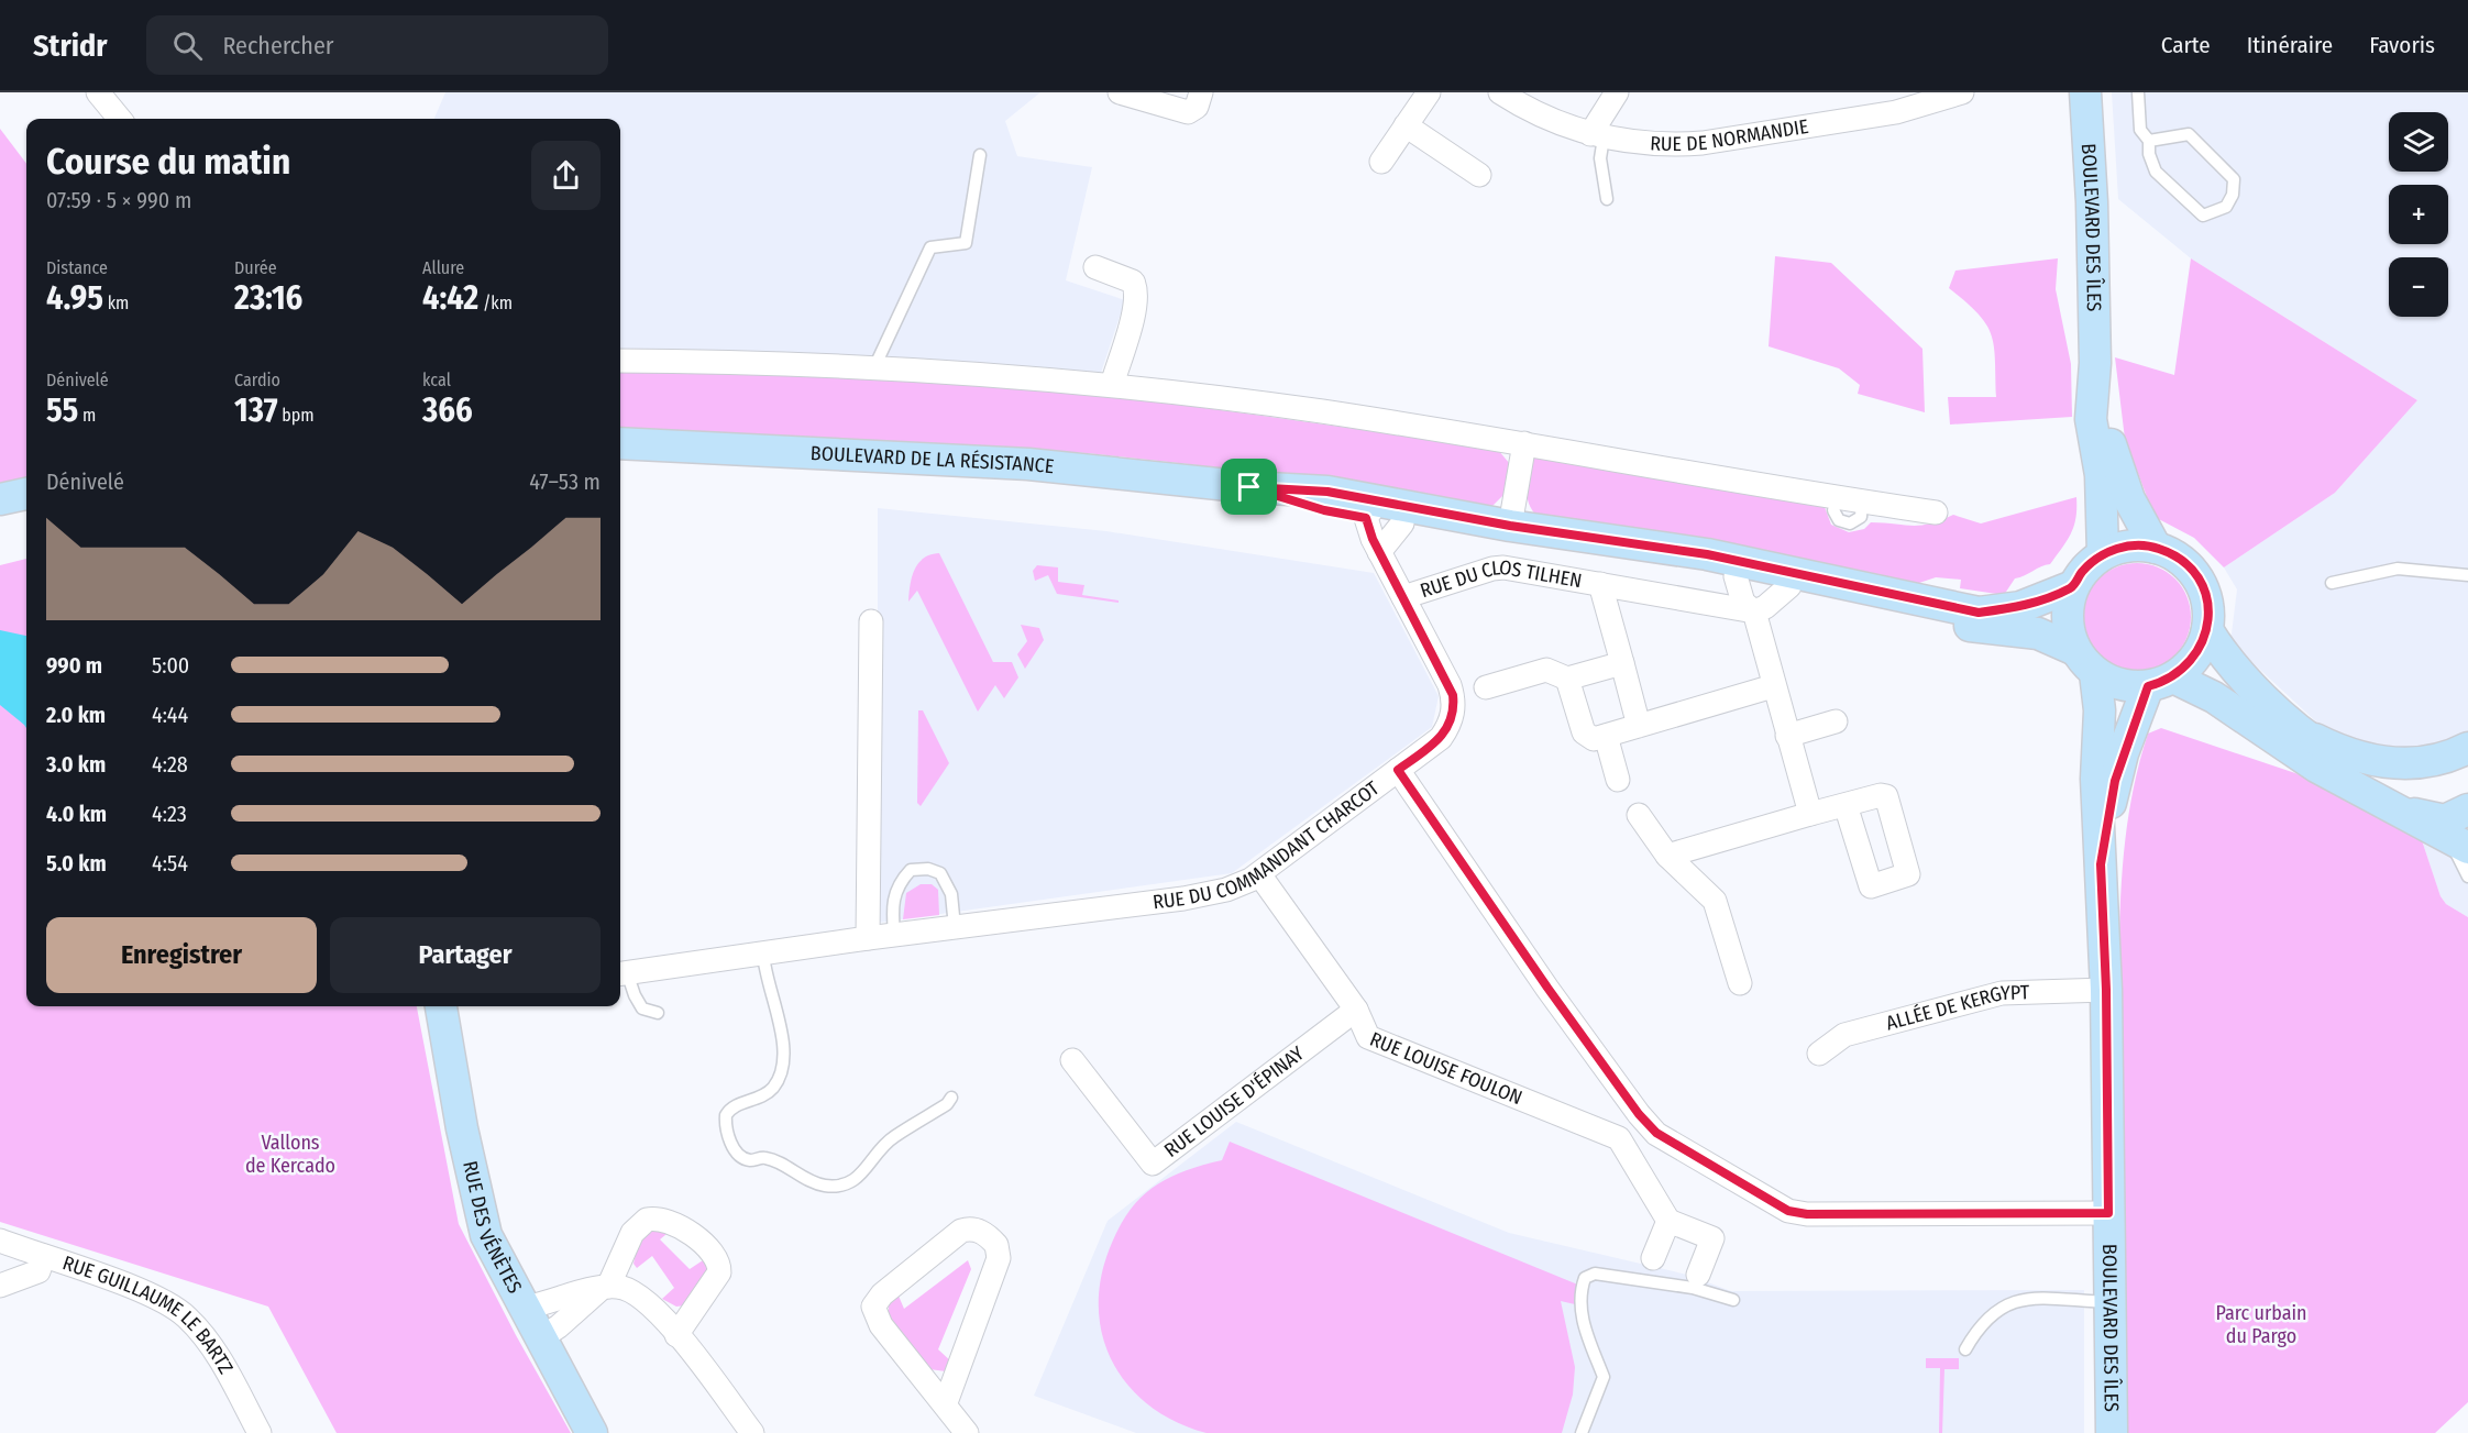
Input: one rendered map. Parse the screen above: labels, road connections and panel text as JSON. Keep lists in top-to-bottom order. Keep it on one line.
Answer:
{"streets":{"main road":["BOULEVARD DES ÎLES","BOULEVARD DE LA RÉSISTANCE","RUE DES VÉNÈTES"],"street":["RUE DE NORMANDIE","RUE DU CLOS TILHEN","RUE DU COMMANDANT CHARCOT","ALLÉE DE KERGYPT","RUE LOUISE FOULON","RUE LOUISE D'ÉPINAY","RUE GUILLAUME LE BARTZ"]},"crossings":[["BOULEVARD DES ÎLES","BOULEVARD DE LA RÉSISTANCE"],["BOULEVARD DES ÎLES","ALLÉE DE KERGYPT"],["BOULEVARD DE LA RÉSISTANCE","RUE DU COMMANDANT CHARCOT"],["RUE DU CLOS TILHEN","RUE DU COMMANDANT CHARCOT"],["RUE DU COMMANDANT CHARCOT","RUE LOUISE FOULON"],["RUE LOUISE FOULON","RUE LOUISE D'ÉPINAY"]],"parks":["Vallons de Kercado","Parc urbain du Pargo"],"page":{"header":"Stridr","search":"Rechercher","nav":["Carte","Itinéraire","Favoris"],"map_buttons":["+","−"],"heading":["Course du matin","07:59 · 5 × 990 m"],"stats":[["Distance","4.95 km"],["Durée","23:16"],["Allure","4:42 /km"],["Dénivelé","55 m"],["Cardio","137 bpm"],["kcal","366"]],"chart":["Dénivelé","47–53 m"],"list":[{"name":"990 m","note":"5:00"},{"name":"2.0 km","note":"4:44"},{"name":"3.0 km","note":"4:28"},{"name":"4.0 km","note":"4:23"},{"name":"5.0 km","note":"4:54"}],"buttons":["Enregistrer","Partager"]}}
